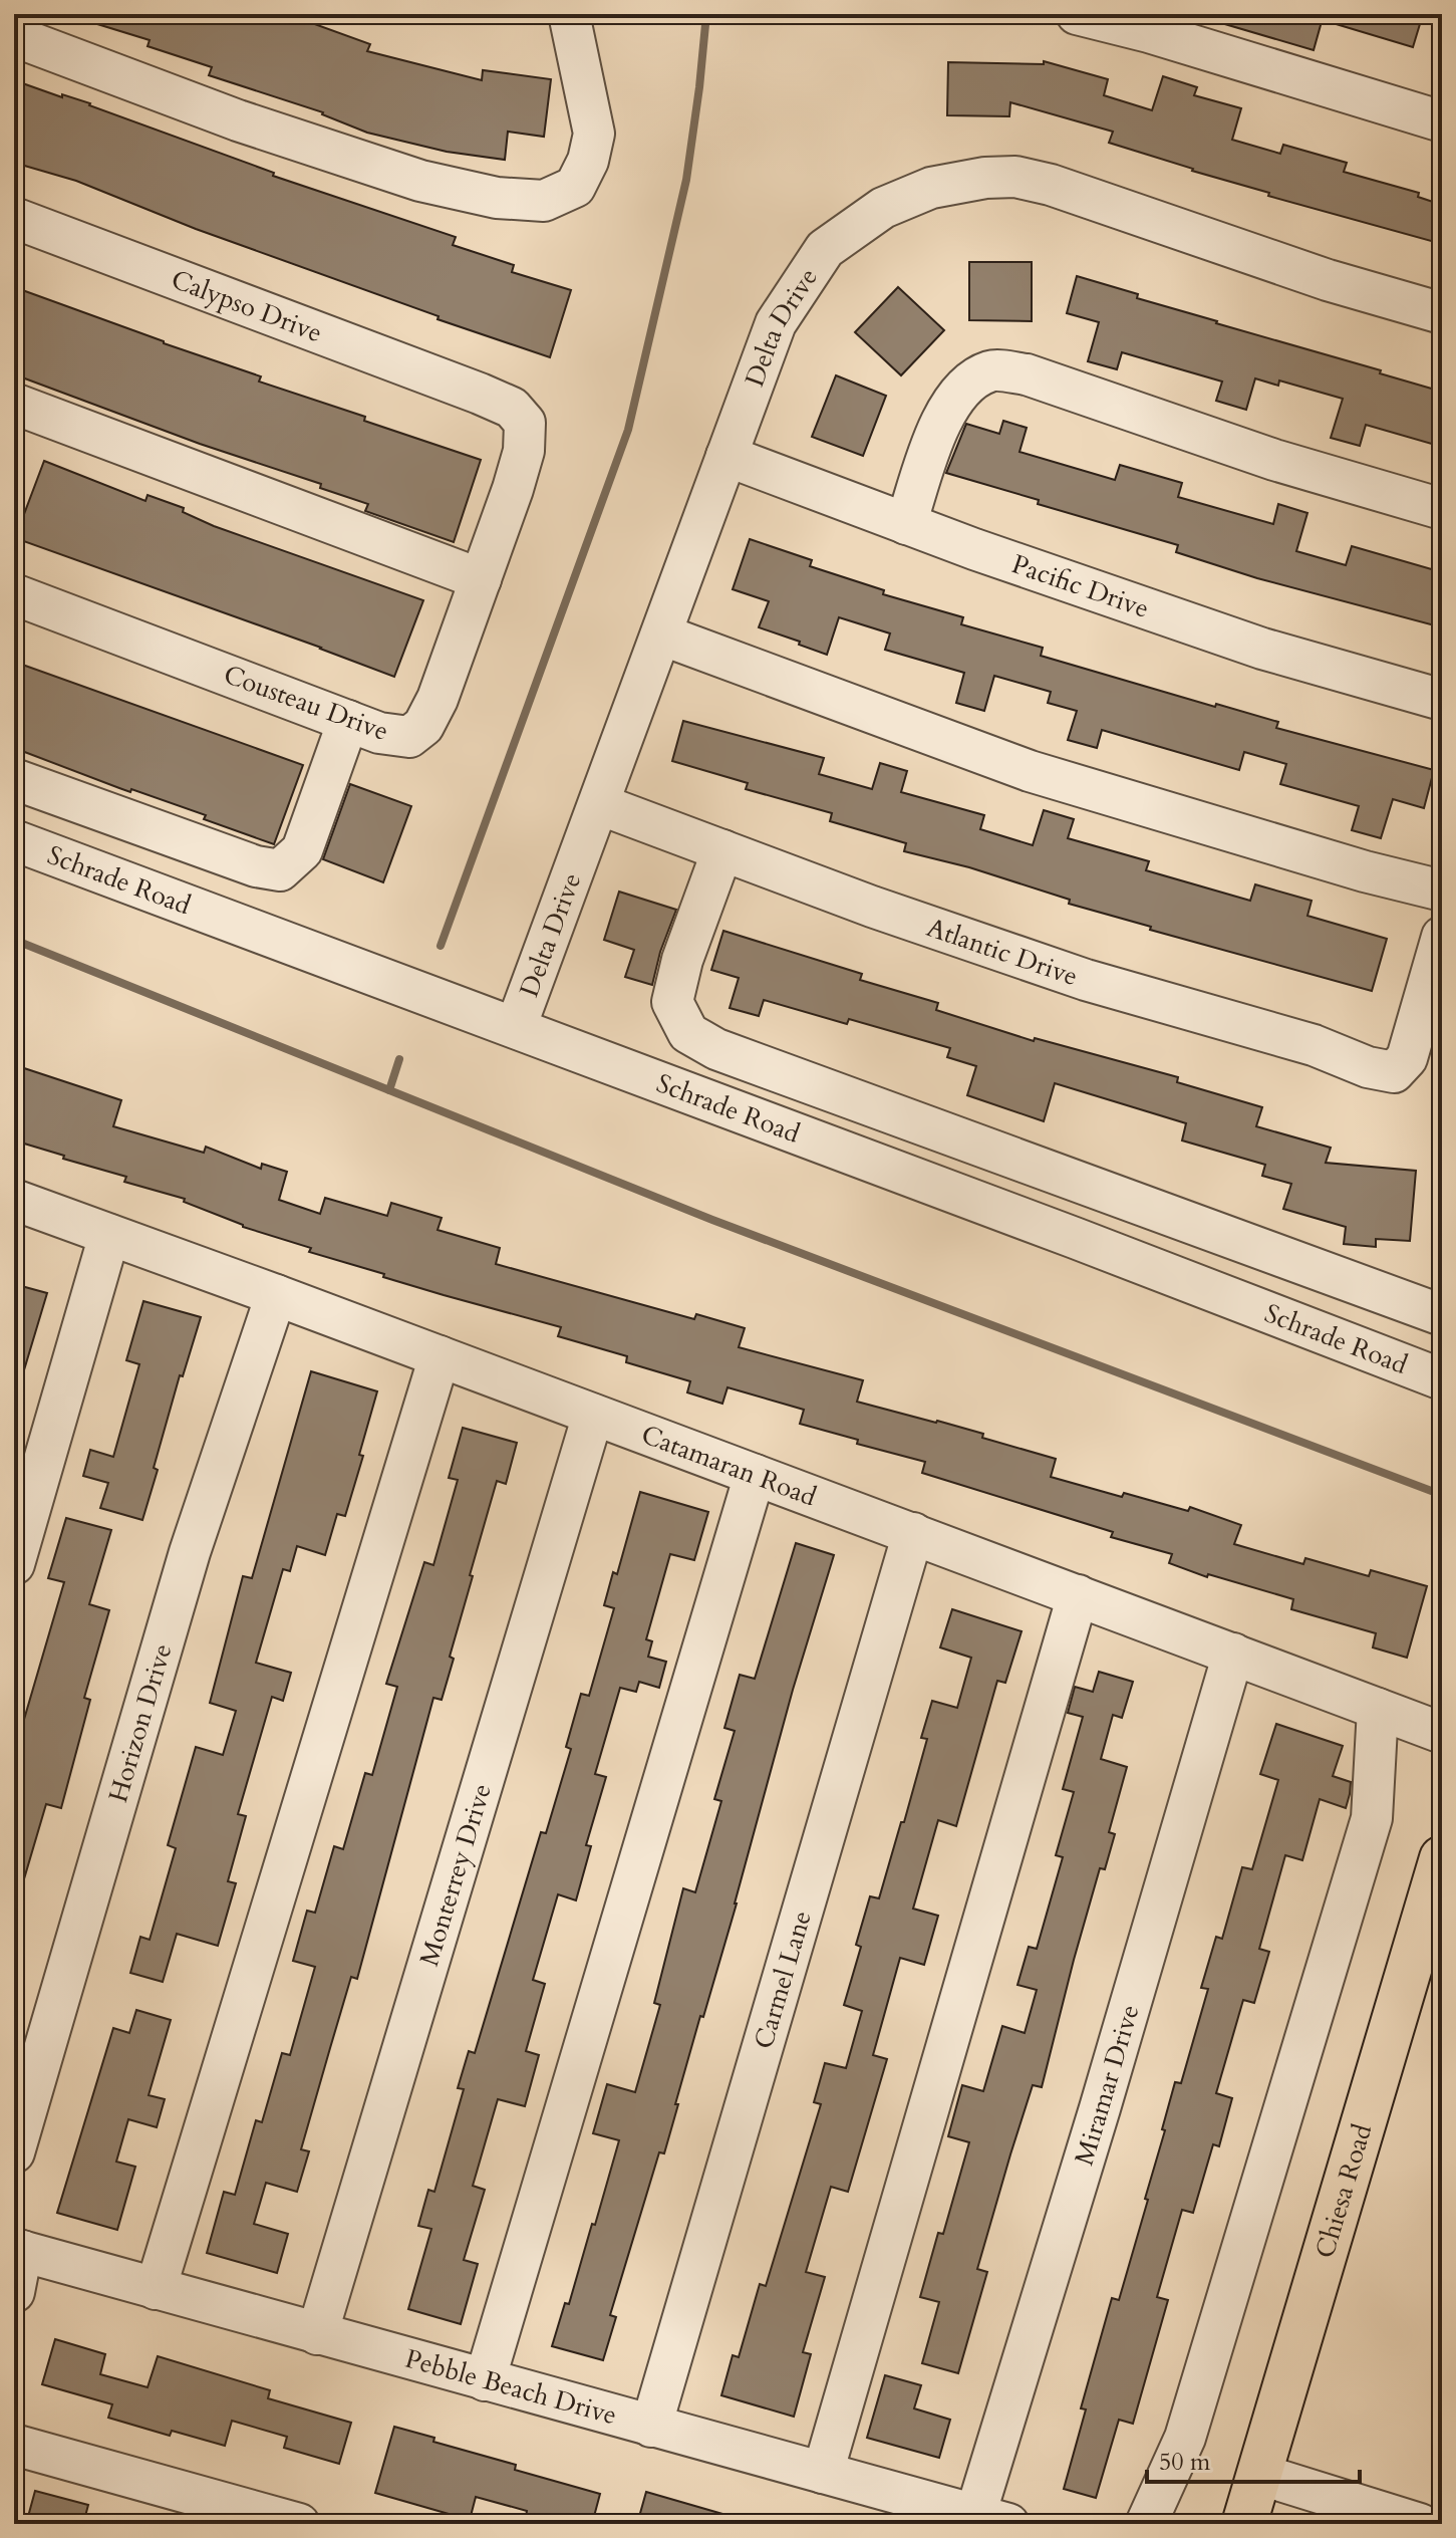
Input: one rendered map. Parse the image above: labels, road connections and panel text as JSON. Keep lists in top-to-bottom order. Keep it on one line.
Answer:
{"streets":{"main road":["Chiesa Road"],"street":["Calypso Drive","Delta Drive","Pacific Drive","Cousteau Drive","Schrade Road","Atlantic Drive","Catamaran Road","Horizon Drive","Monterrey Drive","Carmel Lane","Miramar Drive","Pebble Beach Drive"]},"crossings":[["Calypso Drive","Cousteau Drive"],["Delta Drive","Pacific Drive"],["Delta Drive","Schrade Road"],["Delta Drive","Atlantic Drive"],["Catamaran Road","Horizon Drive"],["Catamaran Road","Monterrey Drive"],["Catamaran Road","Carmel Lane"],["Catamaran Road","Miramar Drive"],["Monterrey Drive","Pebble Beach Drive"],["Carmel Lane","Pebble Beach Drive"],["Miramar Drive","Pebble Beach Drive"]],"scale_bar":"50 m"}
